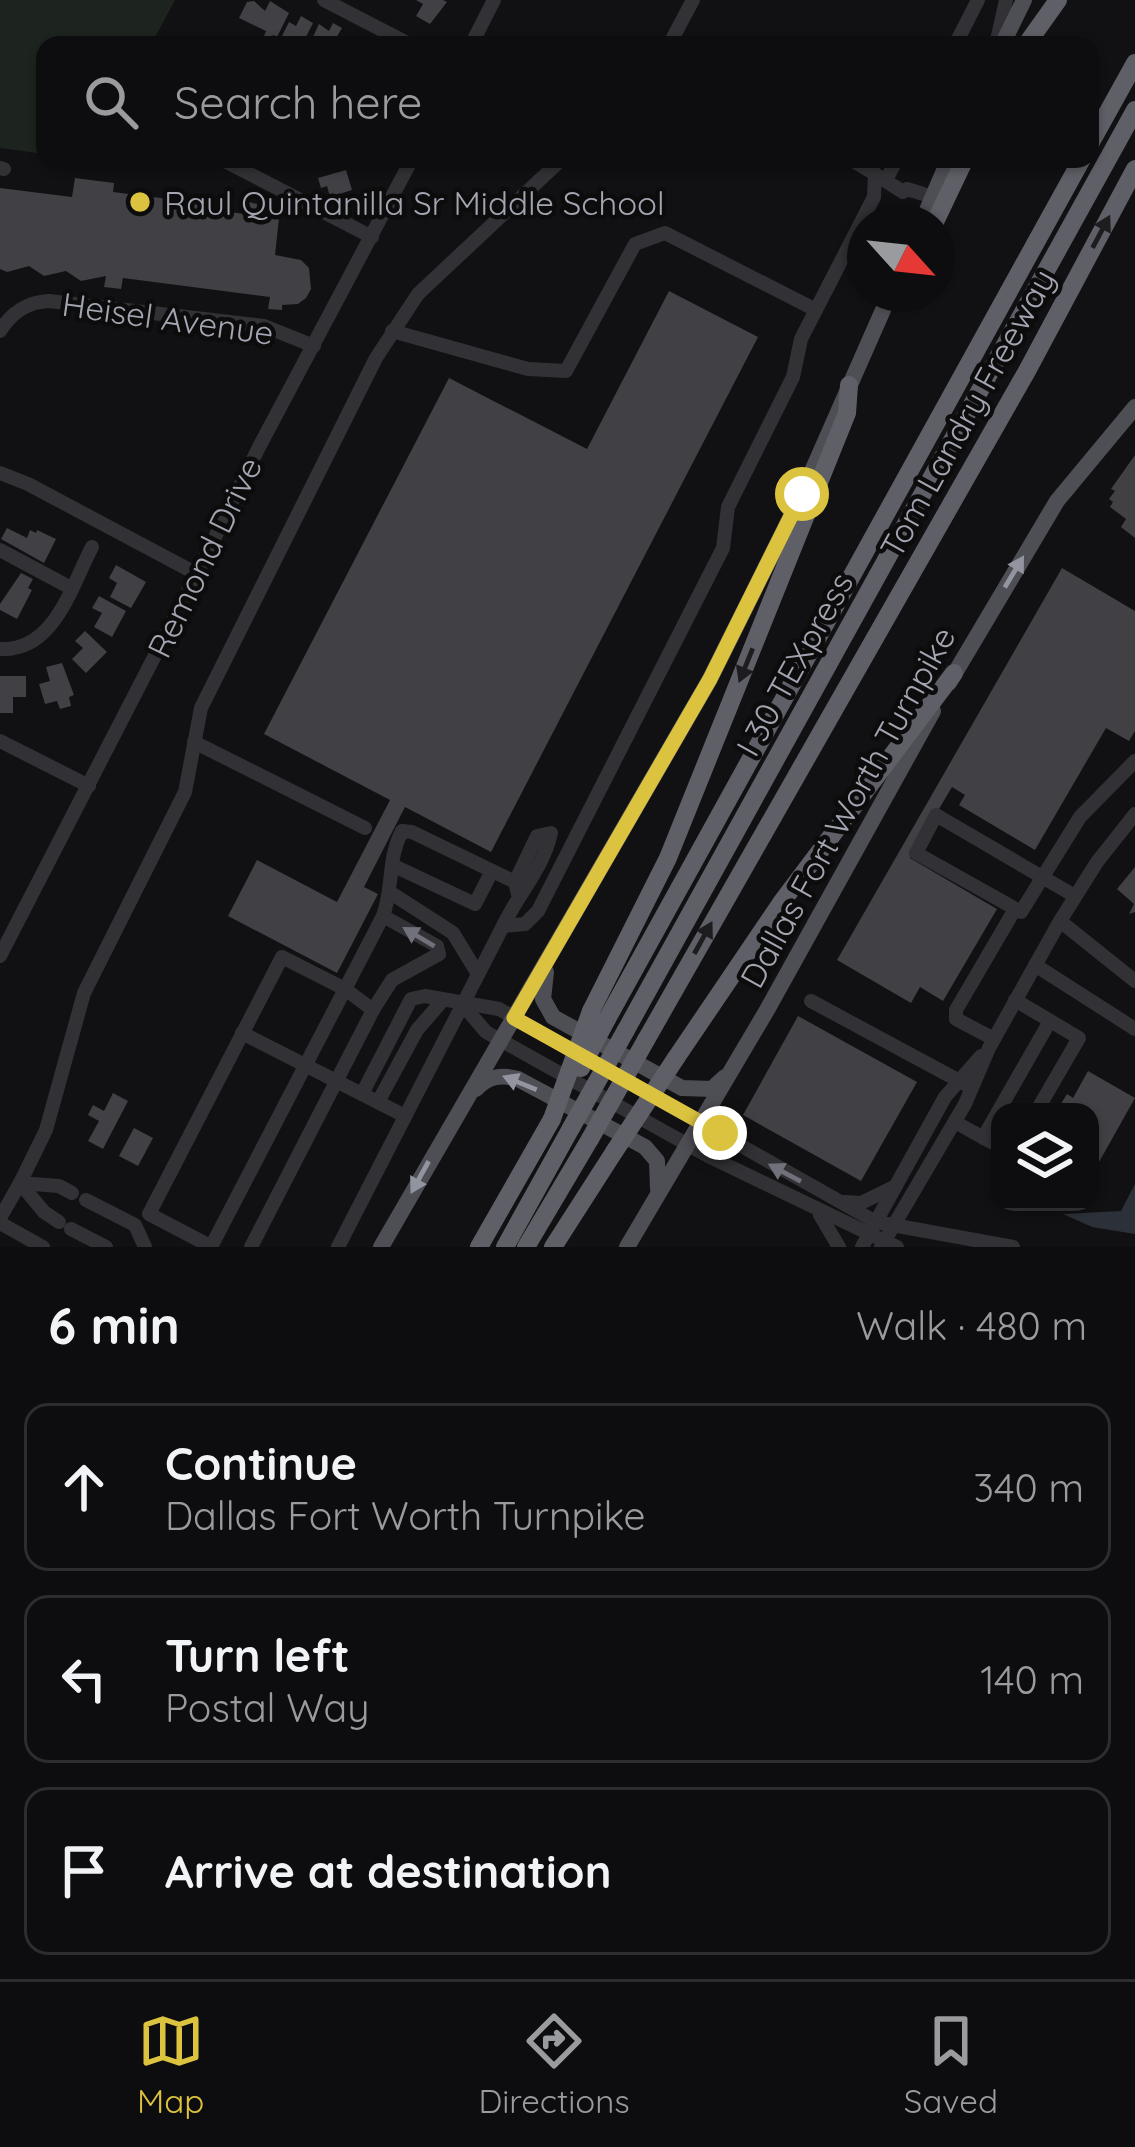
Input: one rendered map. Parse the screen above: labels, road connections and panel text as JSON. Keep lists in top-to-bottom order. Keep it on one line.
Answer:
{"streets":{"highway":["Tom Landry Freeway","I 30 TEXpress"],"main road":["Dallas Fort Worth Turnpike"],"street":["Heisel Avenue","Remond Drive"]},"crossings":[["Heisel Avenue","Remond Drive"]],"places":["Raul Quintanilla Sr Middle School"],"north":"bottom right","page":{"search":"Search here","heading":["6 min","Walk · 480 m"],"list":[["Continue","Dallas Fort Worth Turnpike","340 m"],["Turn left","Postal Way","140 m"],"Arrive at destination"],"nav":["Map","Directions","Saved"]}}
